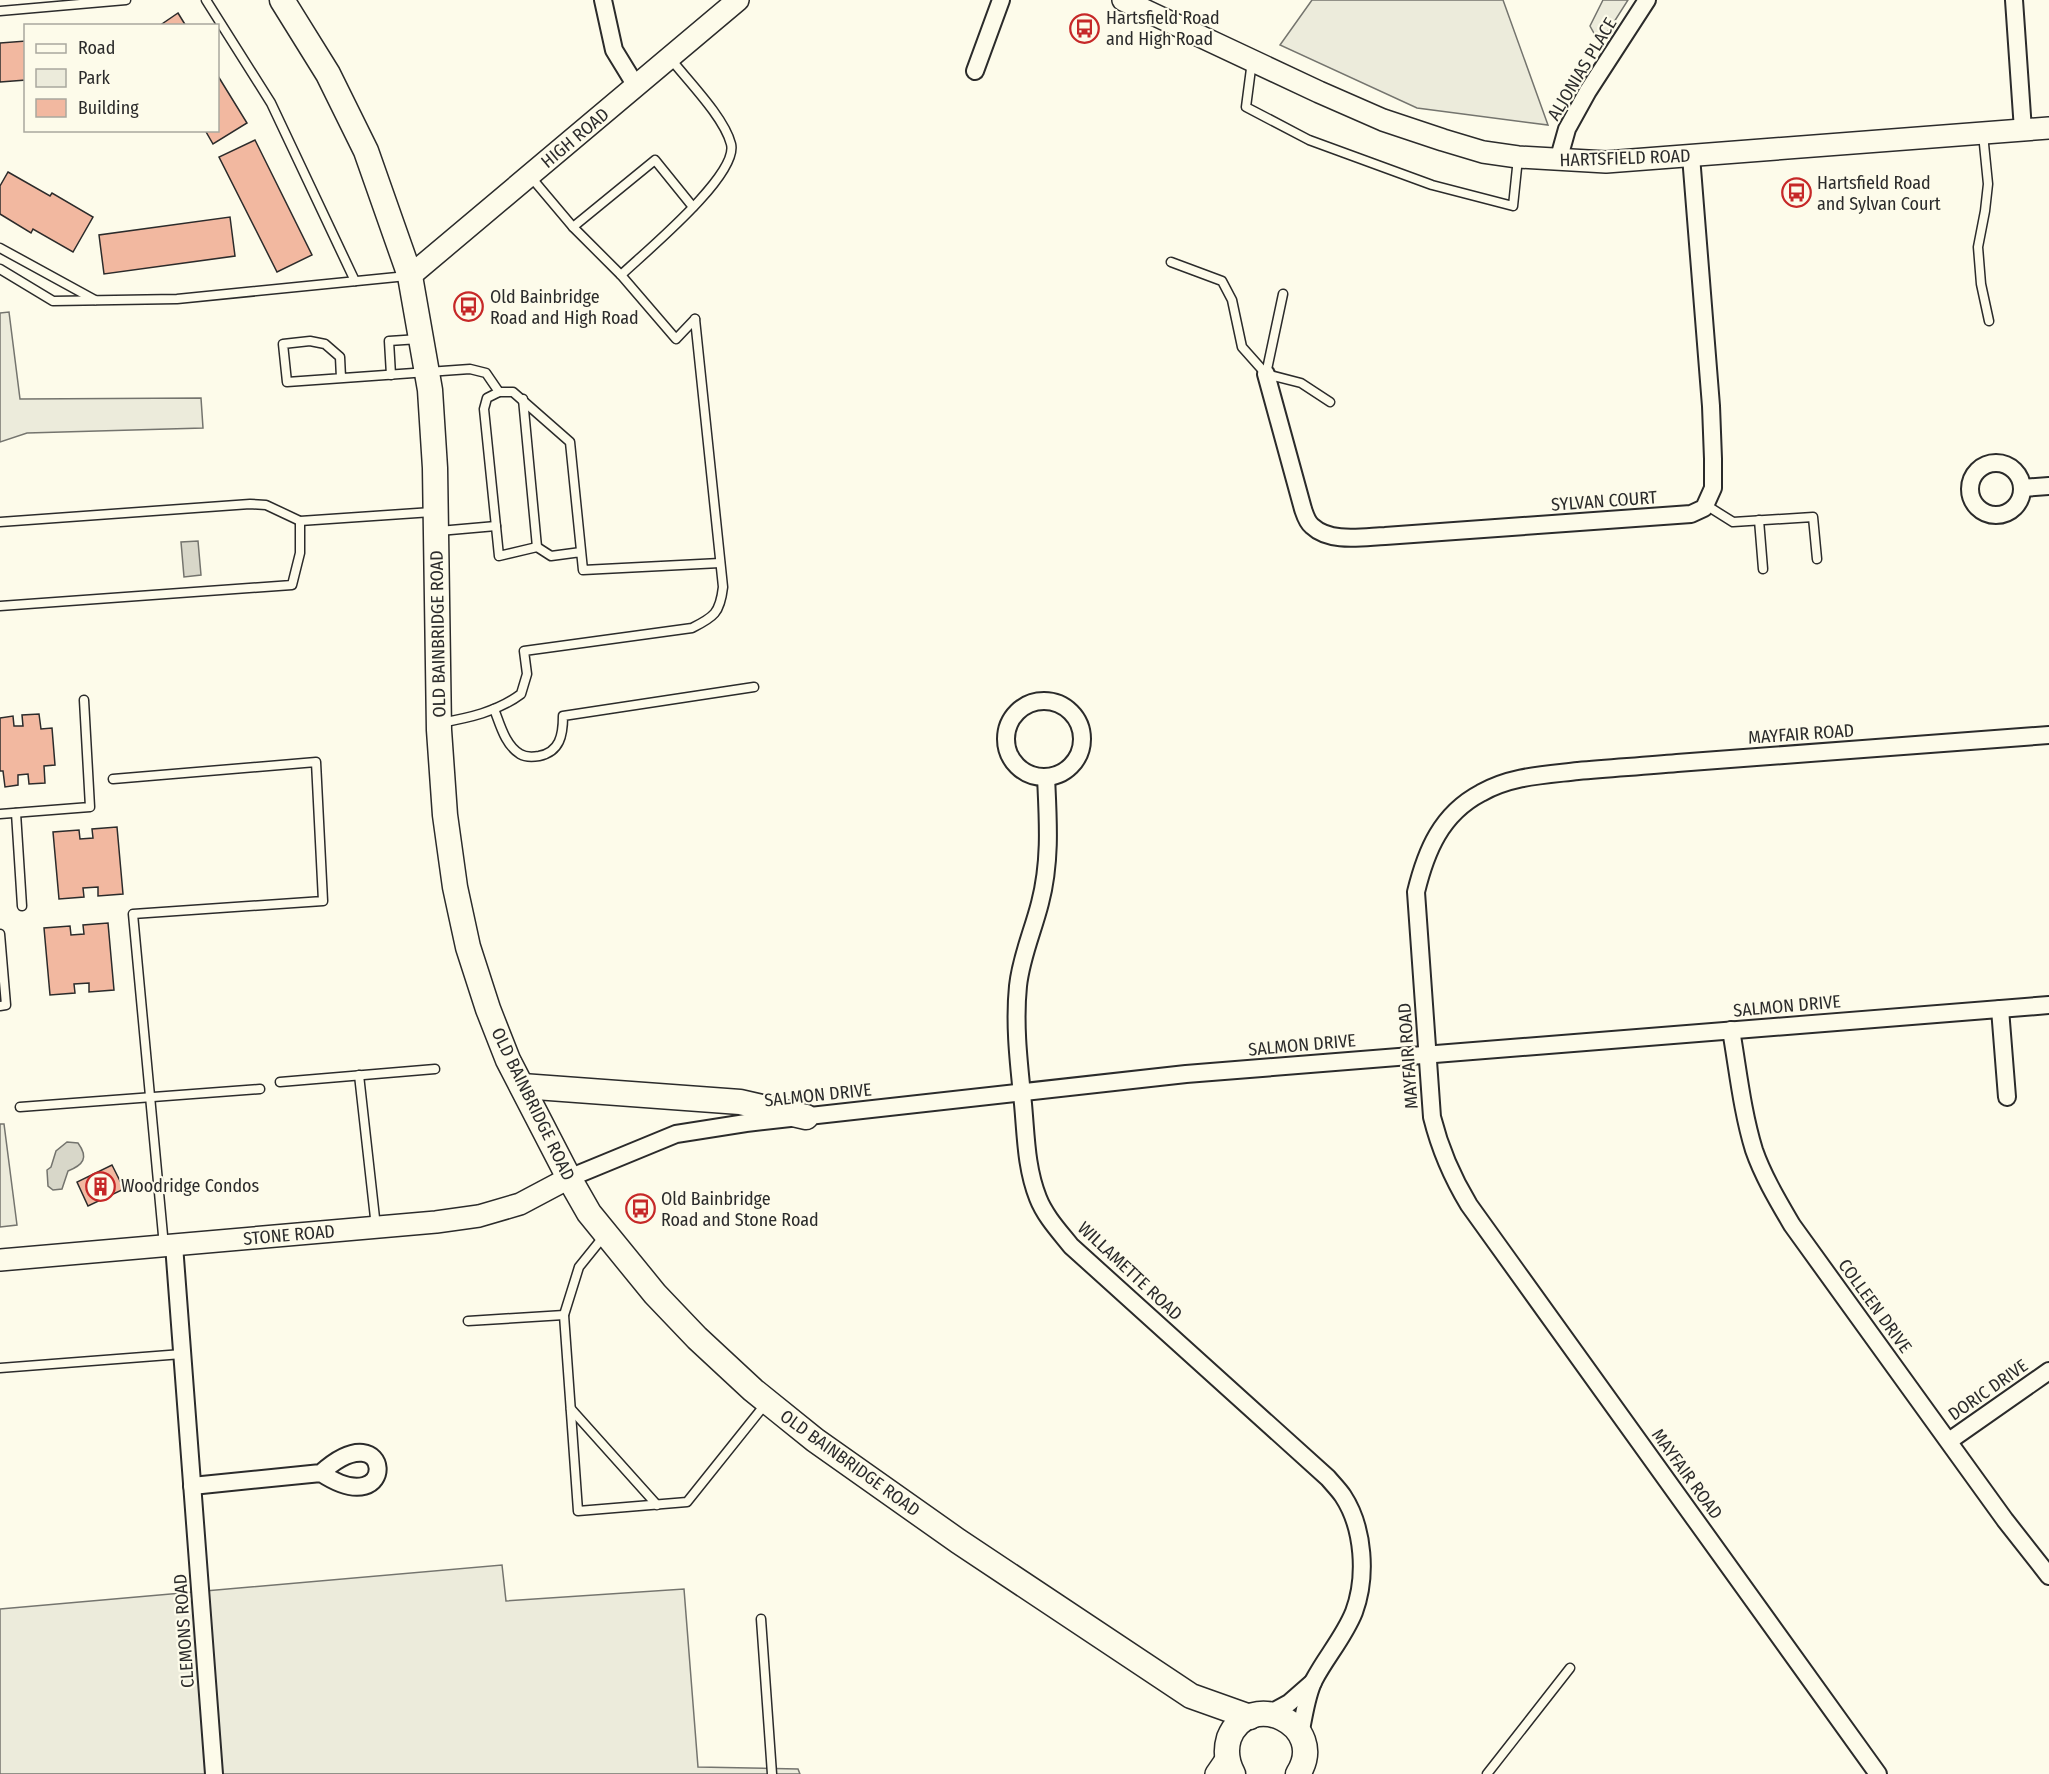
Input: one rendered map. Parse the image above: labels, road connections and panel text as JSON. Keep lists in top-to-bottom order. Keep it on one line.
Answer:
{"streets":{"main road":["OLD BAINBRIDGE ROAD"],"street":["ALJONIAS PLACE","HIGH ROAD","HARTSFIELD ROAD","SYLVAN COURT","MAYFAIR ROAD","SALMON DRIVE","STONE ROAD","WILLAMETTE ROAD","COLLEEN DRIVE","DORIC DRIVE","CLEMONS ROAD"]},"crossings":[["ALJONIAS PLACE","HARTSFIELD ROAD"],["HIGH ROAD","OLD BAINBRIDGE ROAD"],["OLD BAINBRIDGE ROAD","SALMON DRIVE"],["OLD BAINBRIDGE ROAD","STONE ROAD"],["OLD BAINBRIDGE ROAD","WILLAMETTE ROAD"],["MAYFAIR ROAD","SALMON DRIVE"],["SALMON DRIVE","STONE ROAD"],["SALMON DRIVE","WILLAMETTE ROAD"],["SALMON DRIVE","COLLEEN DRIVE"],["STONE ROAD","CLEMONS ROAD"],["COLLEEN DRIVE","DORIC DRIVE"]],"places":{"bus stop":["Hartsfield Road and High Road","Hartsfield Road and Sylvan Court","Old Bainbridge Road and High Road","Old Bainbridge Road and Stone Road"],"building":["Woodridge Condos"]},"legend":["Road","Park","Building"]}
